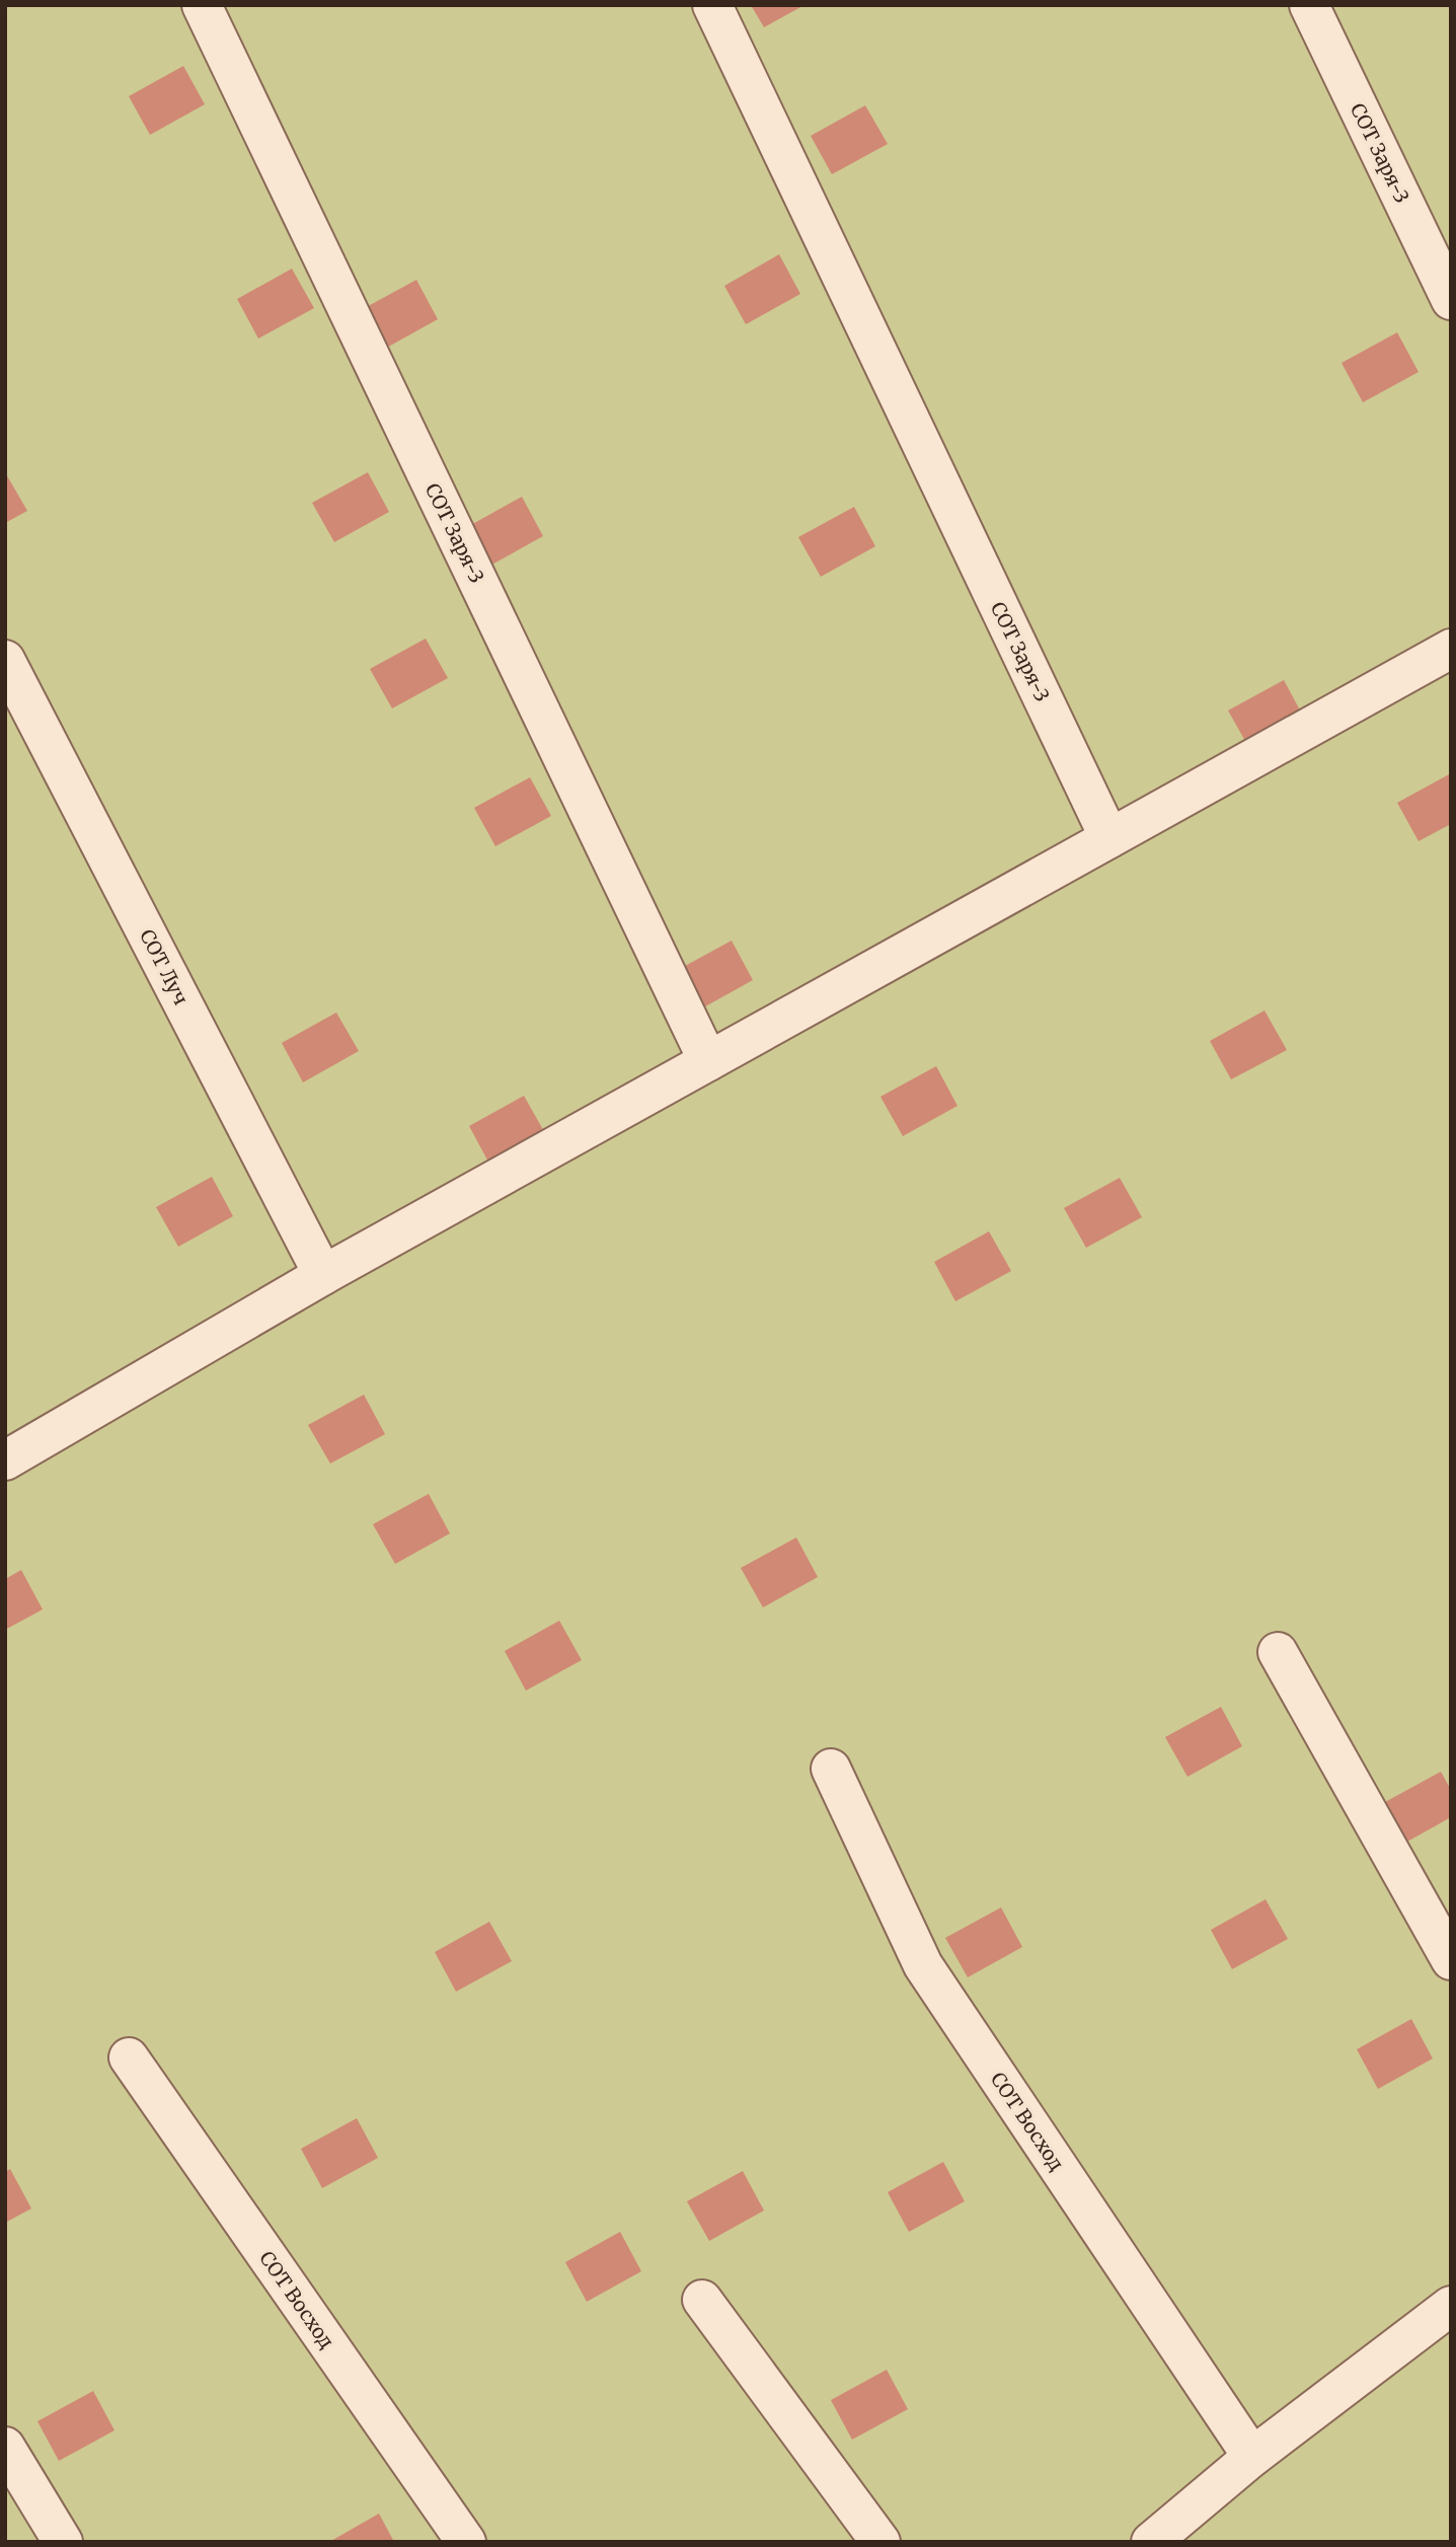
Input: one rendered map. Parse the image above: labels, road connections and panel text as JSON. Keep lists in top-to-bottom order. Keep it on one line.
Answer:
{"streets":{"street":["СОТ Заря-3","СОТ Луч","СОТ Восход"]}}
